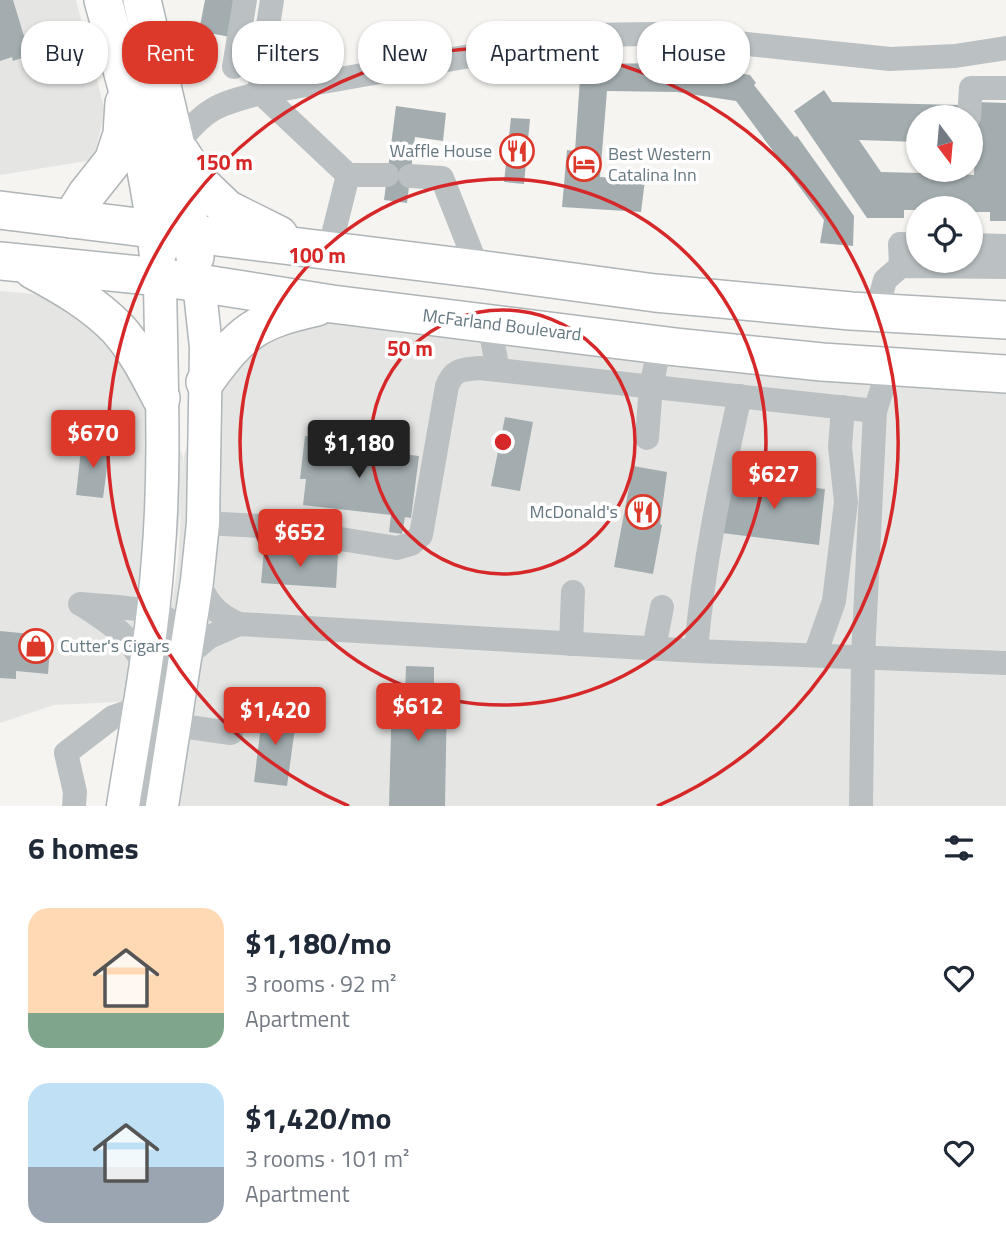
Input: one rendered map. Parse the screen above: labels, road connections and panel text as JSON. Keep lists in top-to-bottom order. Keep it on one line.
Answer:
{"streets":{"highway":["McFarland Boulevard"]},"places":{"restaurant":["Waffle House","McDonald's"],"hotel":["Best Western Catalina Inn"],"shop":["Cutter's Cigars"]},"north":"bottom","page":{"chip":["Buy","Rent","Filters","New","Apartment","House"],"price":["$670","$1,180","$627","$652","$612","$1,420"],"heading":"6 homes","list":[{"name":"$1,180/mo","note":"3 rooms · 92 m² · Apartment"},{"name":"$1,420/mo","note":"3 rooms · 101 m² · Apartment"}]},"rings":["150 m","100 m","50 m"]}
